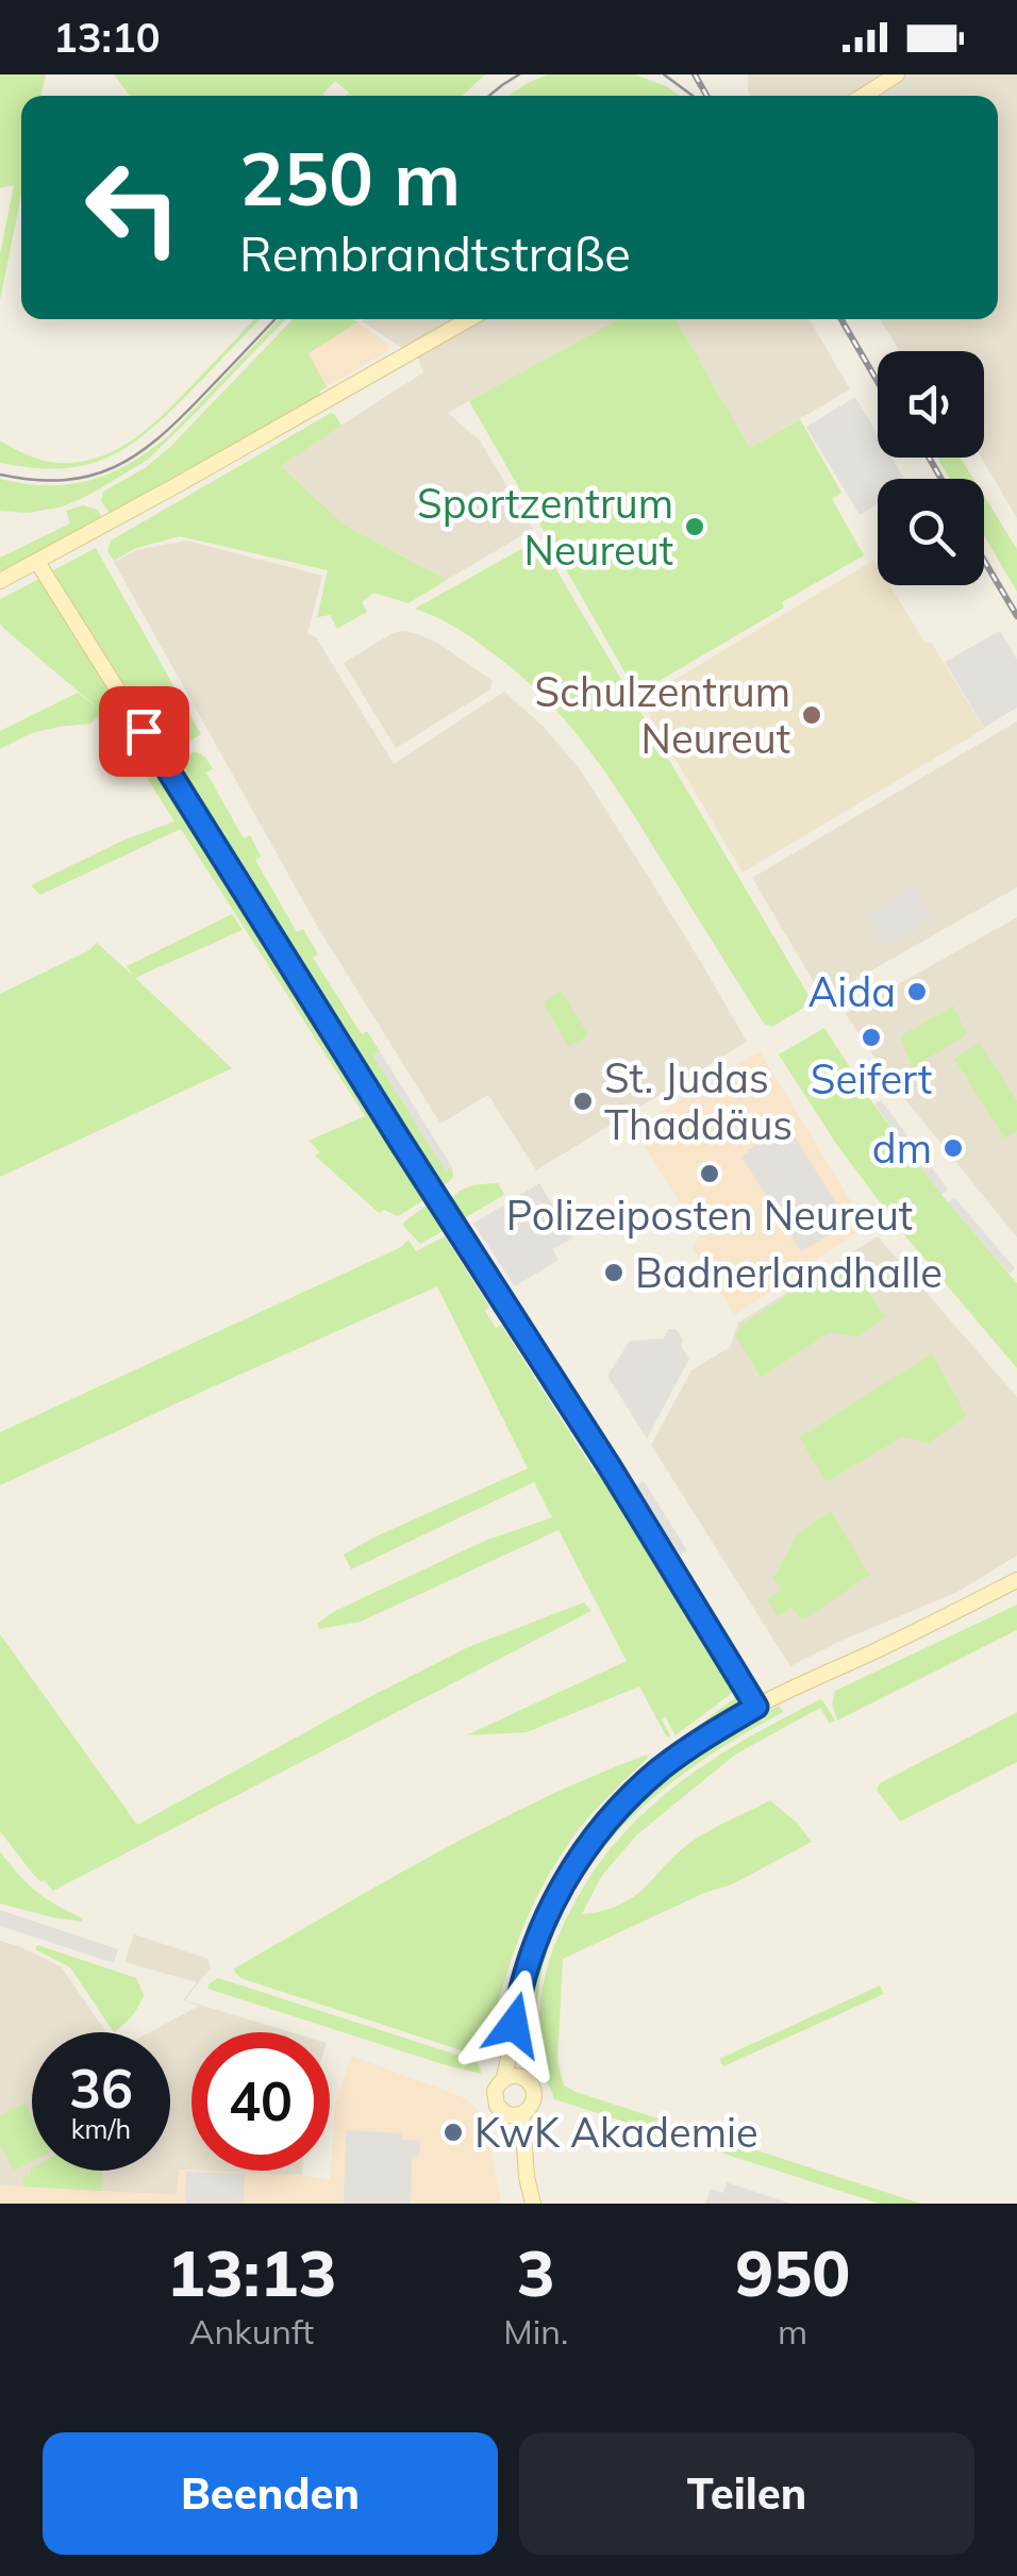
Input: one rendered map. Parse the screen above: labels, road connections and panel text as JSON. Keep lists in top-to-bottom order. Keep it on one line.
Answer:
{"places":["Sportzentrum Neureut","Schulzentrum Neureut","Aida","Seifert","St. Judas Thaddäus","dm","Polizeiposten Neureut","Badnerlandhalle","KwK Akademie"],"page":{"status":"13:10","turn":["250 m","Rembrandtstraße"],"speed":"36 km/h","limit":"40","eta":["13:13","Ankunft","3","Min.","950","m"],"buttons":["Beenden","Teilen"]}}
